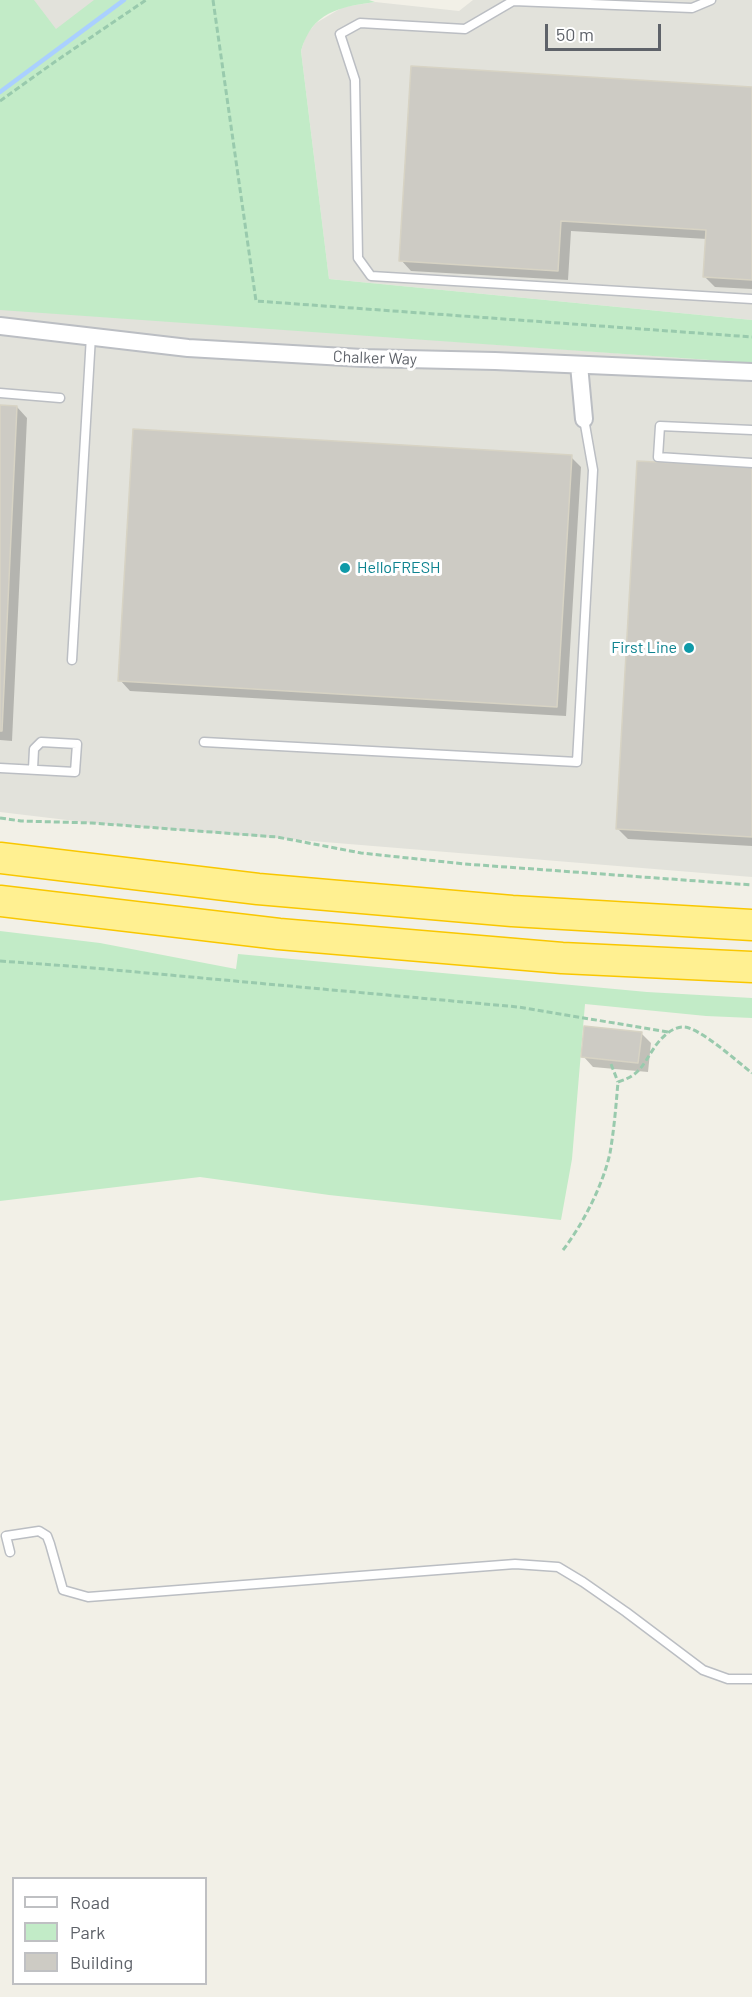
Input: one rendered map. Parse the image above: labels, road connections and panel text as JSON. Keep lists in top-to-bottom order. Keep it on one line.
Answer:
{"streets":{"street":["Chalker Way"]},"places":["HelloFRESH","First Line"],"legend":["Road","Park","Building"],"scale_bar":"50 m"}
